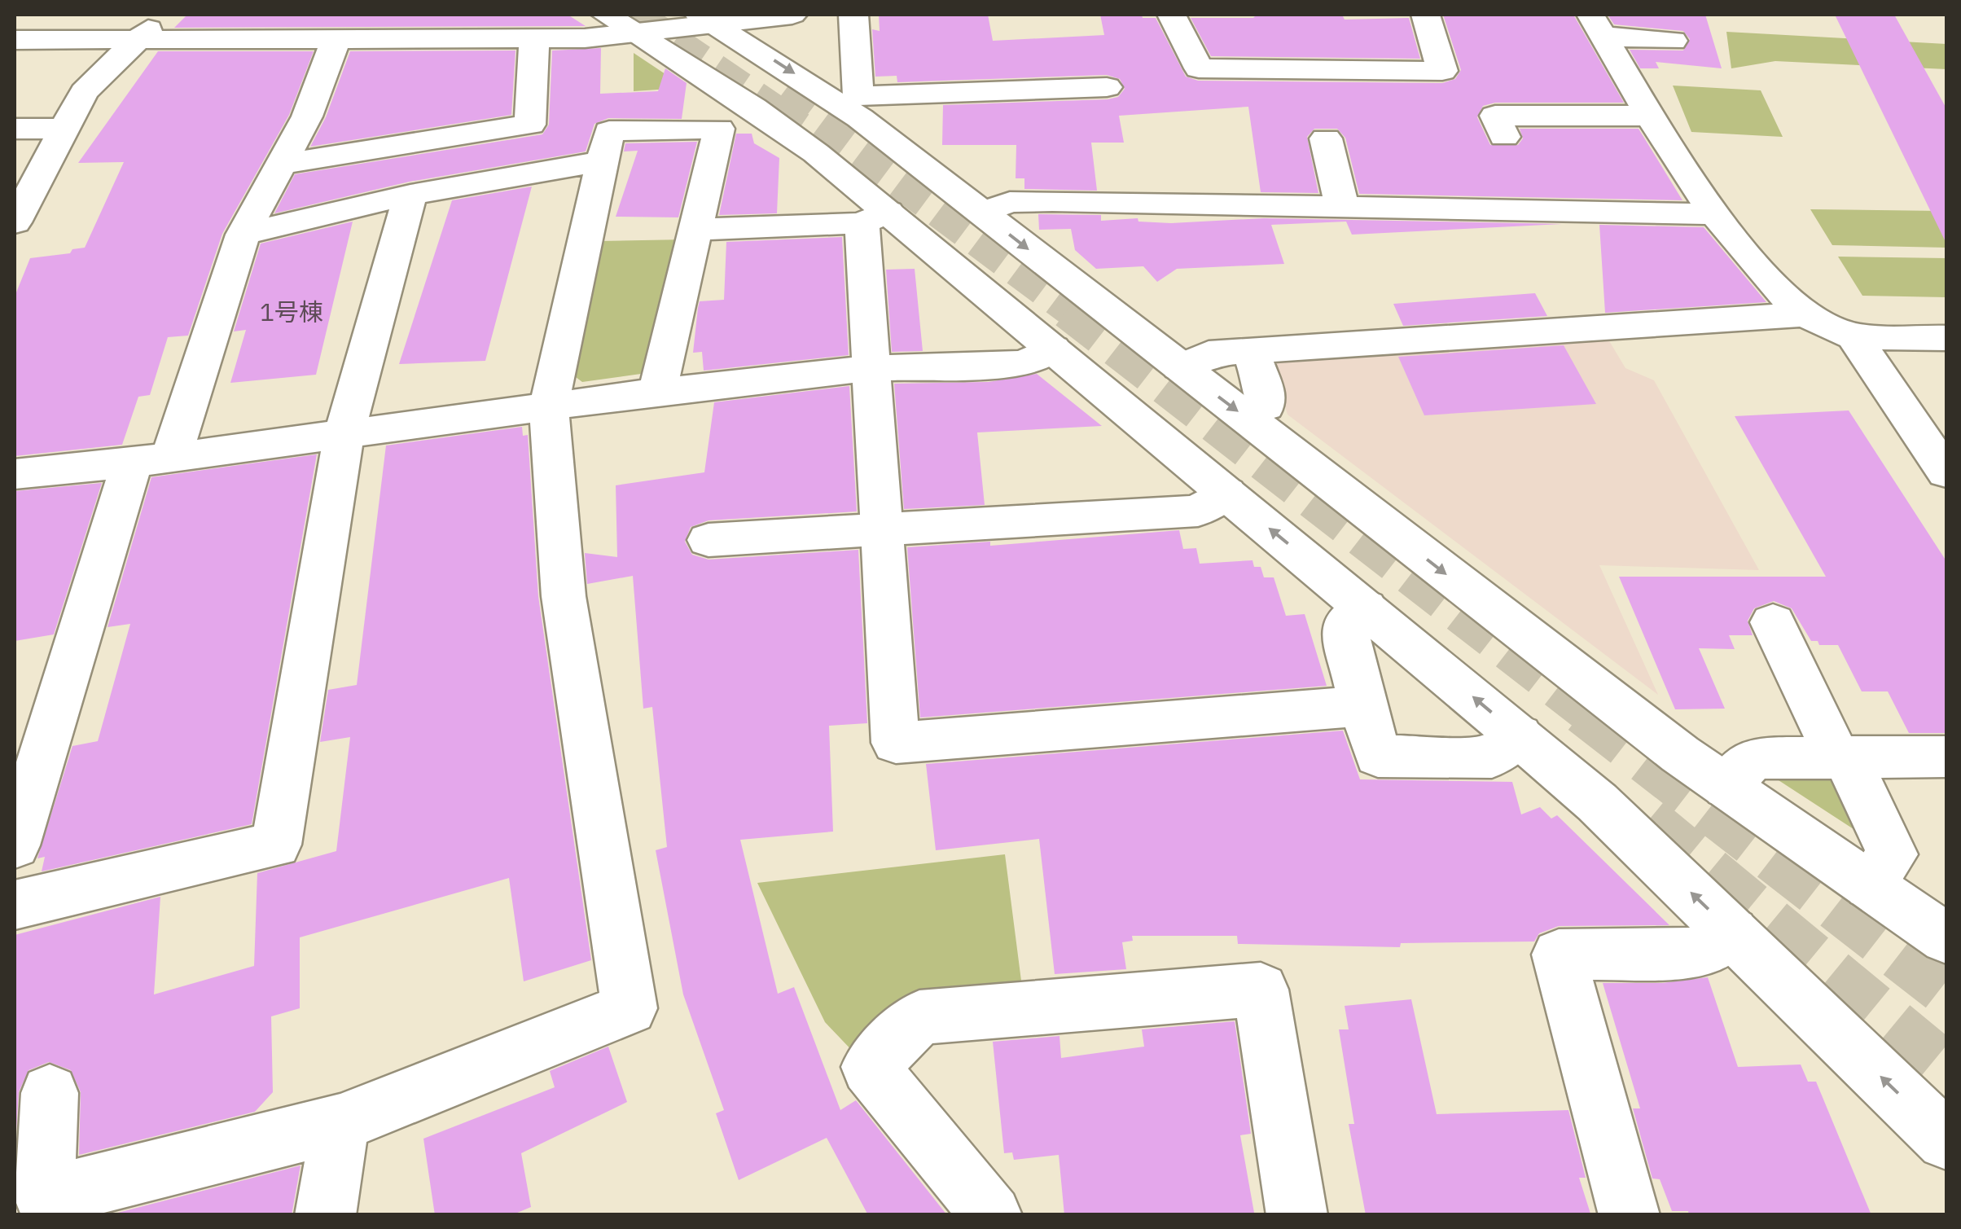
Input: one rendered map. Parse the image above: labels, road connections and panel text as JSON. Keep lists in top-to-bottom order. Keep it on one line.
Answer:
{"house_numbers":["1号棟"]}
